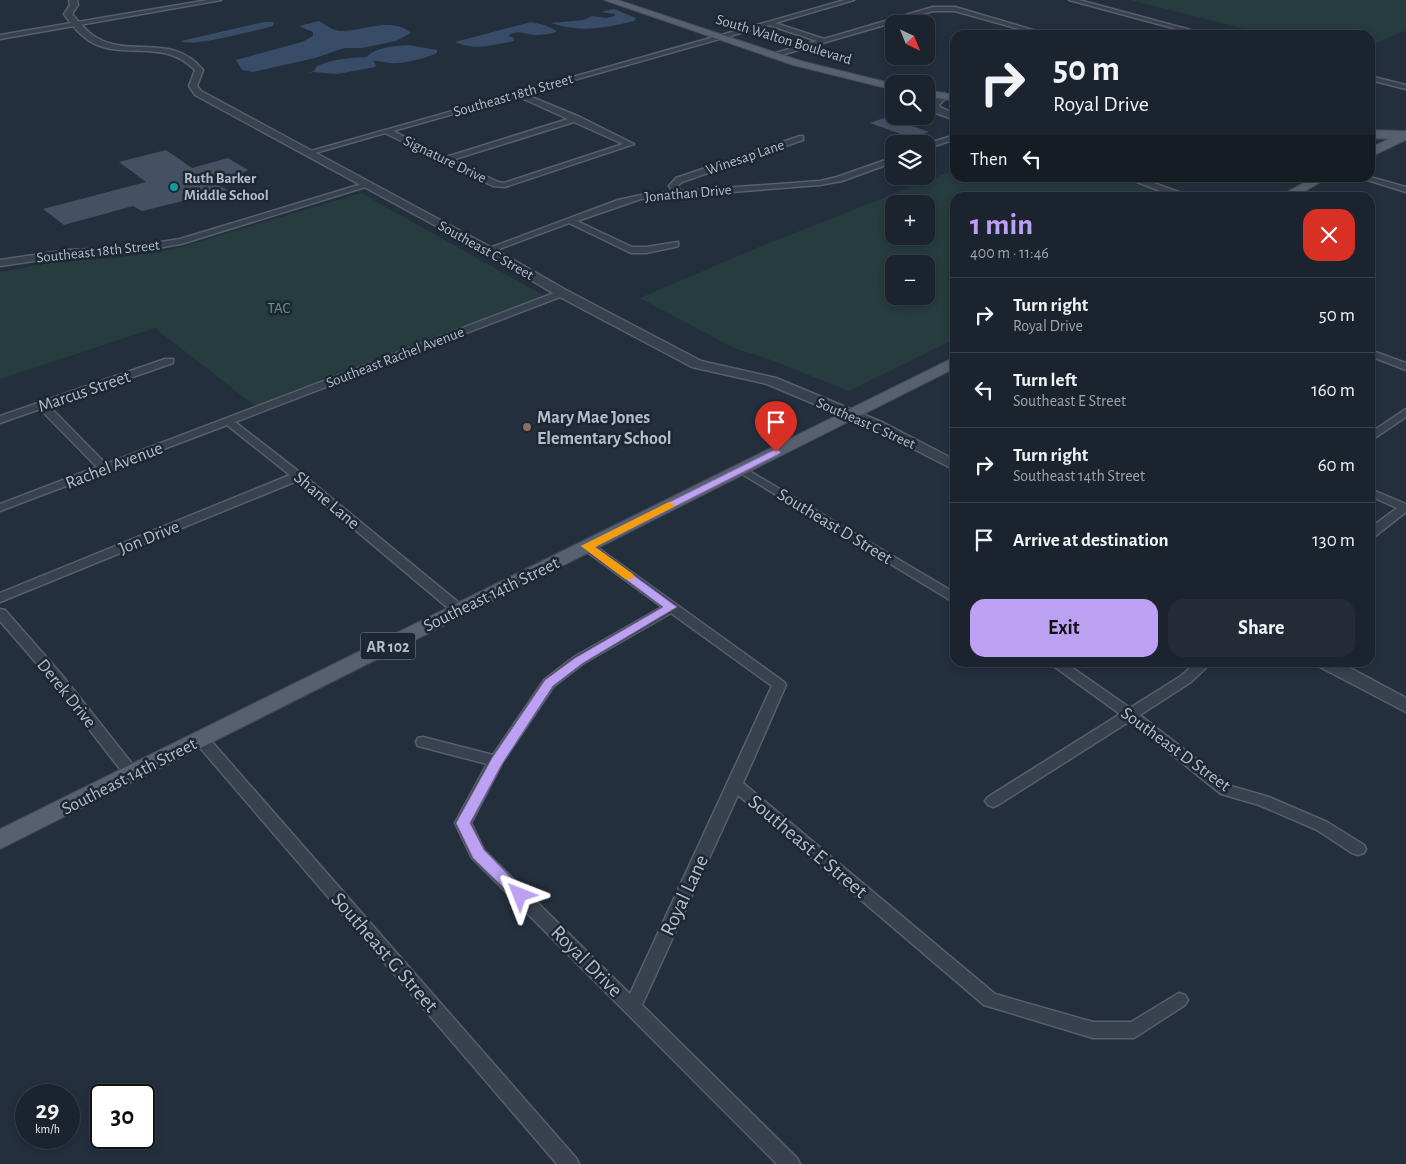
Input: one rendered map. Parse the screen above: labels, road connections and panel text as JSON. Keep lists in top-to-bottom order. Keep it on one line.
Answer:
{"streets":{"main road":["South Walton Boulevard","Southeast 14th Street","AR 102"],"street":["Southeast 18th Street","Winesap Lane","Signature Drive","Jonathan Drive","Southeast C Street","Southeast Rachel Avenue","Marcus Street","Rachel Avenue","Shane Lane","Southeast D Street","Jon Drive","Derek Drive","Southeast E Street","Royal Lane","Southeast G Street","Royal Drive"]},"crossings":[["South Walton Boulevard","Southeast 18th Street"],["Southeast 18th Street","Signature Drive"],["Southeast 18th Street","Southeast C Street"],["Winesap Lane","Jonathan Drive"],["Jonathan Drive","Southeast C Street"],["Southeast C Street","Southeast Rachel Avenue"],["Southeast C Street","Southeast 14th Street"],["Southeast Rachel Avenue","Rachel Avenue"],["Southeast Rachel Avenue","Shane Lane"],["Rachel Avenue","Shane Lane"],["Shane Lane","Jon Drive"],["Shane Lane","Southeast 14th Street"],["Southeast D Street","Southeast 14th Street"],["Southeast 14th Street","Derek Drive"],["Southeast 14th Street","Southeast E Street"],["Southeast 14th Street","Southeast G Street"],["Southeast E Street","Royal Lane"],["Southeast E Street","Royal Drive"],["Royal Lane","Royal Drive"]],"parks":["TAC"],"places":["Ruth Barker Middle School","Mary Mae Jones Elementary School"],"north":"bottom right","page":{"map_buttons":["+","−"],"turn":["50 m","Royal Drive"],"then":"Then","heading":["1 min","400 m · 11:46"],"list":[{"name":"Turn right","note":"Royal Drive","value":"50 m"},{"name":"Turn left","note":"Southeast E Street","value":"160 m"},{"name":"Turn right","note":"Southeast 14th Street","value":"60 m"},{"name":"Arrive at destination","value":"130 m"}],"buttons":["Exit","Share"],"speed":"29 km/h","limit":"30"}}
